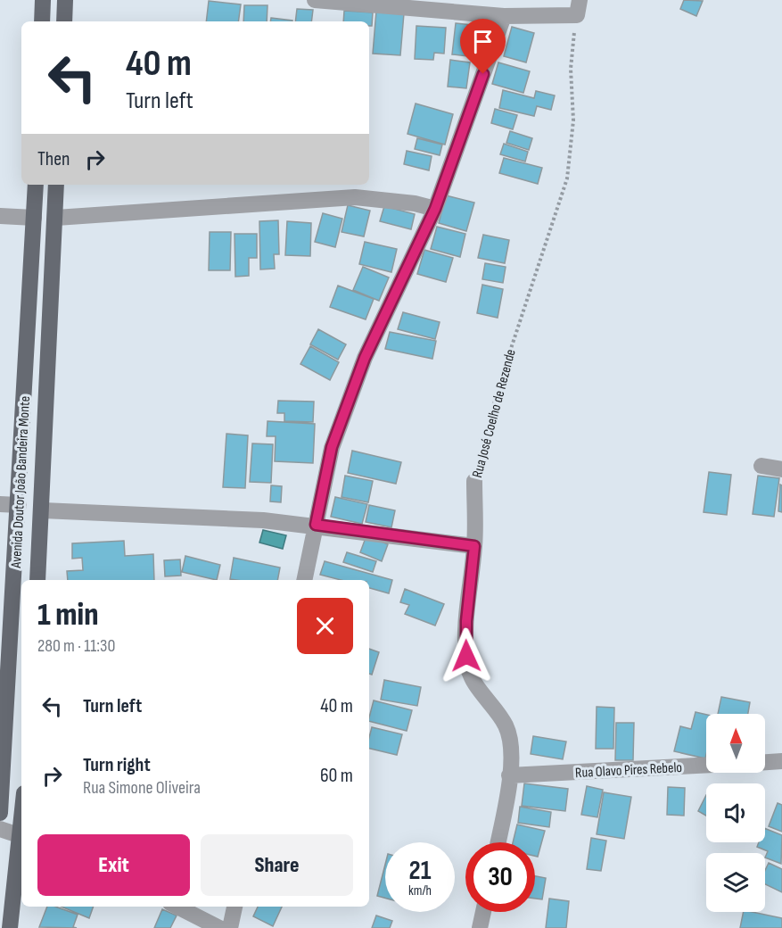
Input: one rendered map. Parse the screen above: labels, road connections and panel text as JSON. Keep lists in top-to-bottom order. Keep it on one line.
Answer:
{"streets":{"main road":["Avenida Doutor João Bandeira Monte"],"street":["Rua José Coelho de Rezende","Rua Olavo Pires Rebelo"]},"crossings":[["Rua José Coelho de Rezende","Rua Olavo Pires Rebelo"]],"north":"top","page":{"turn":["40 m","Turn left"],"then":"Then","heading":["1 min","280 m · 11:30"],"list":[{"name":"Turn left","value":"40 m"},{"name":"Turn right","note":"Rua Simone Oliveira","value":"60 m"}],"buttons":["Exit","Share"],"speed":"21 km/h","limit":"30"}}
